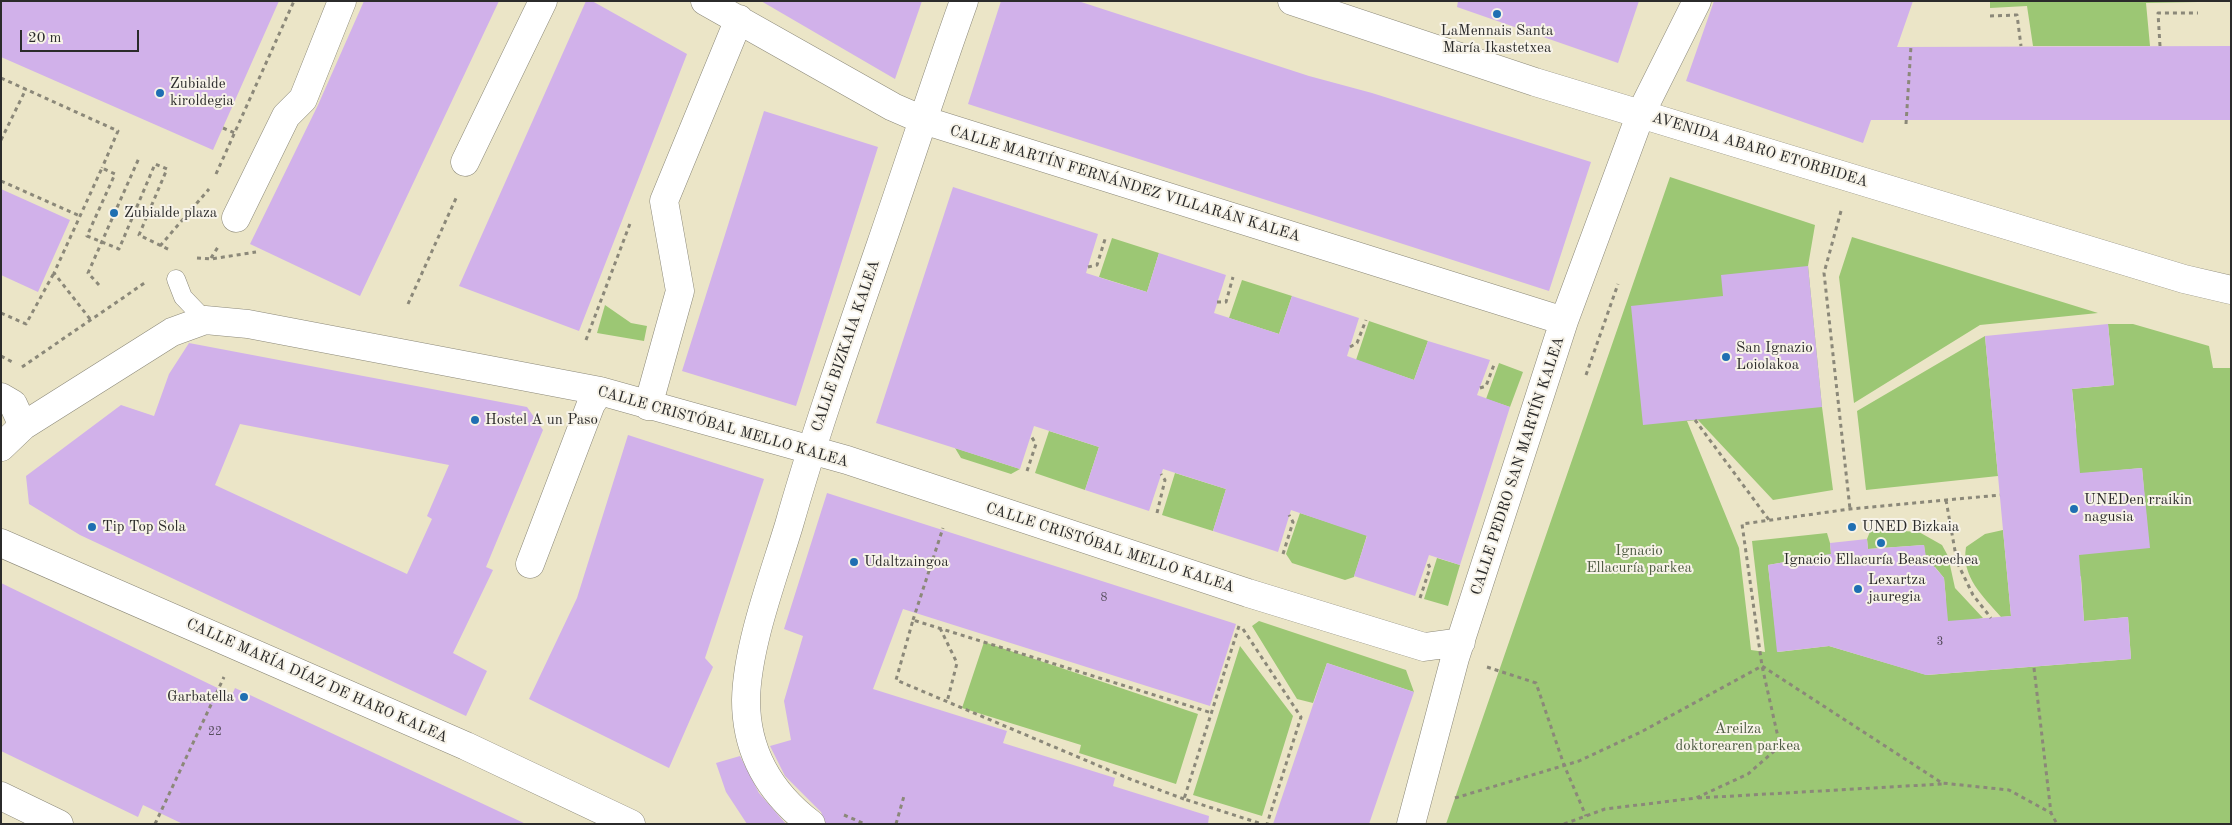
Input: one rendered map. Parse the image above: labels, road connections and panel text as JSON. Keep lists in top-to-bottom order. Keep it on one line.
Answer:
{"streets":{"street":["AVENIDA ABARO ETORBIDEA","CALLE MARTÍN FERNÁNDEZ VILLARÁN KALEA","CALLE BIZKAIA KALEA","CALLE CRISTÓBAL MELLO KALEA","CALLE PEDRO SAN MARTÍN KALEA","CALLE MARÍA DÍAZ DE HARO KALEA"]},"crossings":[["AVENIDA ABARO ETORBIDEA","CALLE PEDRO SAN MARTÍN KALEA"],["CALLE MARTÍN FERNÁNDEZ VILLARÁN KALEA","CALLE BIZKAIA KALEA"],["CALLE MARTÍN FERNÁNDEZ VILLARÁN KALEA","CALLE PEDRO SAN MARTÍN KALEA"],["CALLE BIZKAIA KALEA","CALLE CRISTÓBAL MELLO KALEA"],["CALLE CRISTÓBAL MELLO KALEA","CALLE PEDRO SAN MARTÍN KALEA"]],"parks":["Ignacio Ellacuría parkea","Areilza doktorearen parkea"],"places":["LaMennais Santa María Ikastetxea","Zubialde kiroldegia","Zubialde plaza","San Ignazio Loiolakoa","Hostel A un Paso","UNEDen rraikin nagusia","Tip Top Sola","UNED Bizkaia","Ignacio Ellacuría Beascoechea","Udaltzaingoa","Lexartza jauregia","Garbatella"],"house_numbers":["8","3","22"],"scale_bar":"20 m"}
